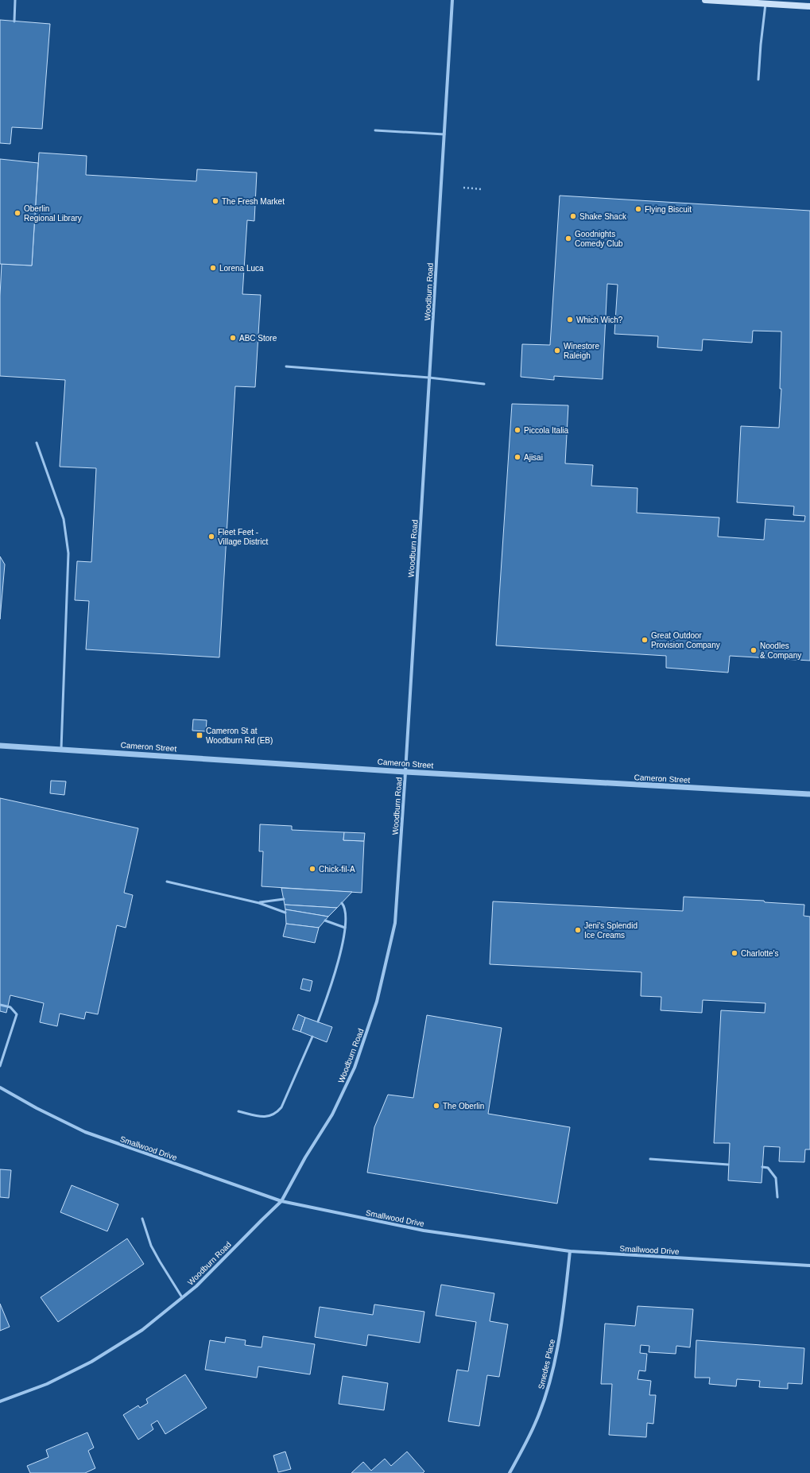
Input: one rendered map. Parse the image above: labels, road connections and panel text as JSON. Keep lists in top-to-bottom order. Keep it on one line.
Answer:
{"streets":{"street":["Woodburn Road","Cameron Street","Smallwood Drive","Smedes Place"]},"crossings":[["Woodburn Road","Cameron Street"],["Woodburn Road","Smallwood Drive"],["Smallwood Drive","Smedes Place"]],"places":{"other":["The Fresh Market","Flying Biscuit","Oberlin Regional Library","Shake Shack","Goodnights Comedy Club","Lorena Luca","Which Wich?","ABC Store","Winestore Raleigh","Piccola Italia","Ajisai","Fleet Feet - Village District","Great Outdoor Provision Company","Noodles & Company","Chick-fil-A","Jeni's Splendid Ice Creams","Charlotte's","The Oberlin"],"transit":["Cameron St at Woodburn Rd (EB)"]}}
